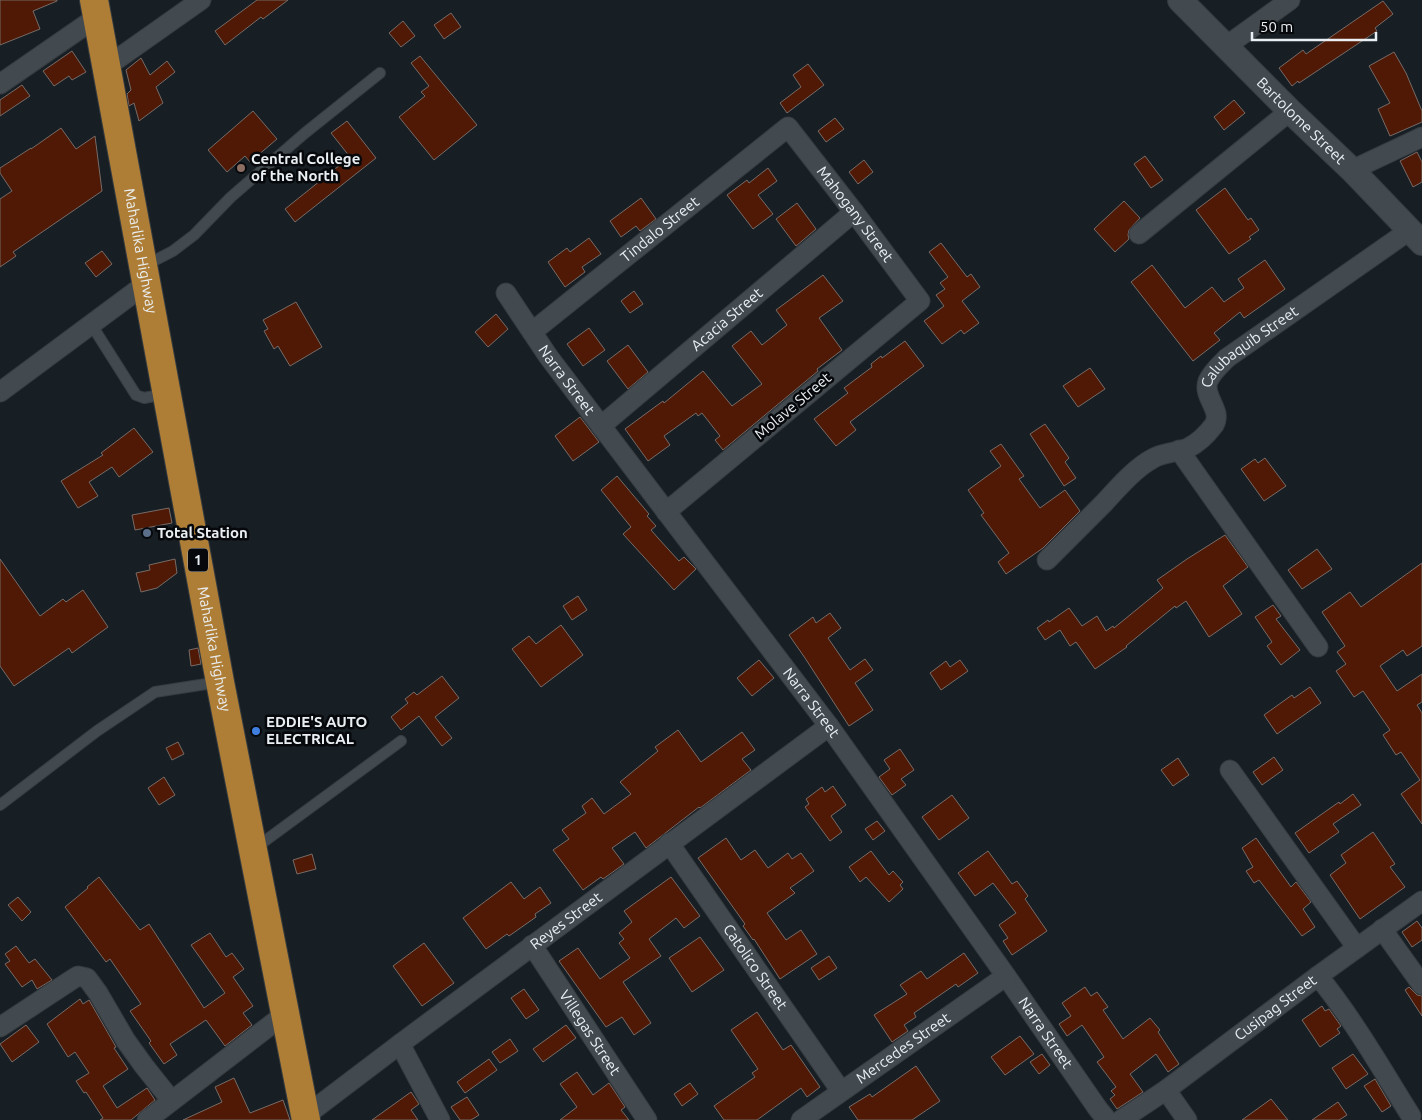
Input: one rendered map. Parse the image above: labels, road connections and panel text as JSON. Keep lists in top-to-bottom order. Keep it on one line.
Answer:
{"streets":{"highway":["Maharlika Highway","1"],"street":["Bartolome Street","Mahogany Street","Tindalo Street","Acacia Street","Calubaquib Street","Narra Street","Molave Street","Reyes Street","Catolico Street","Cusipag Street","Villegas Street","Mercedes Street"]},"crossings":[["Bartolome Street","Calubaquib Street"],["Mahogany Street","Tindalo Street"],["Mahogany Street","Acacia Street"],["Mahogany Street","Molave Street"],["Tindalo Street","Narra Street"],["Maharlika Highway","Reyes Street"],["Acacia Street","Narra Street"],["Narra Street","Molave Street"],["Narra Street","Reyes Street"],["Narra Street","Mercedes Street"],["Reyes Street","Catolico Street"],["Reyes Street","Villegas Street"],["Catolico Street","Mercedes Street"]],"places":["Central College of the North","Total Station","EDDIE'S AUTO ELECTRICAL"],"scale_bar":"50 m"}
